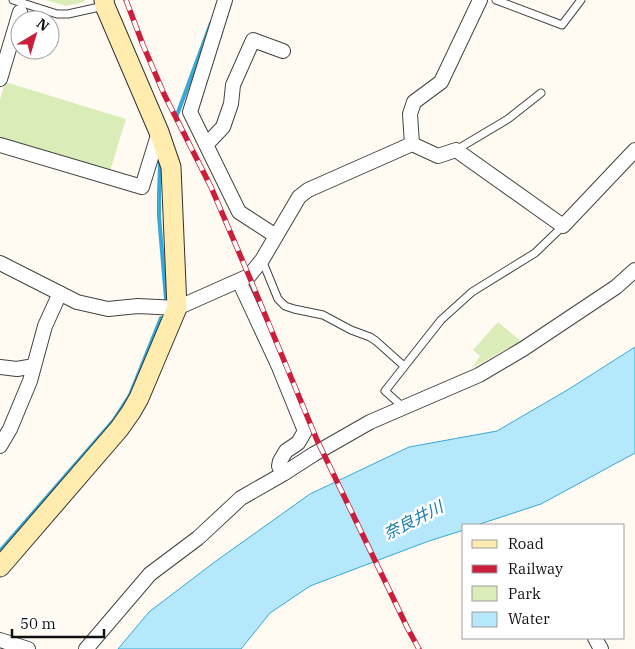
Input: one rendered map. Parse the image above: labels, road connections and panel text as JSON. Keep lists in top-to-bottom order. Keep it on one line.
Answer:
{"water":["奈良井川"],"legend":["Road","Railway","Park","Water"],"scale_bar":"50 m","north":"top right"}
